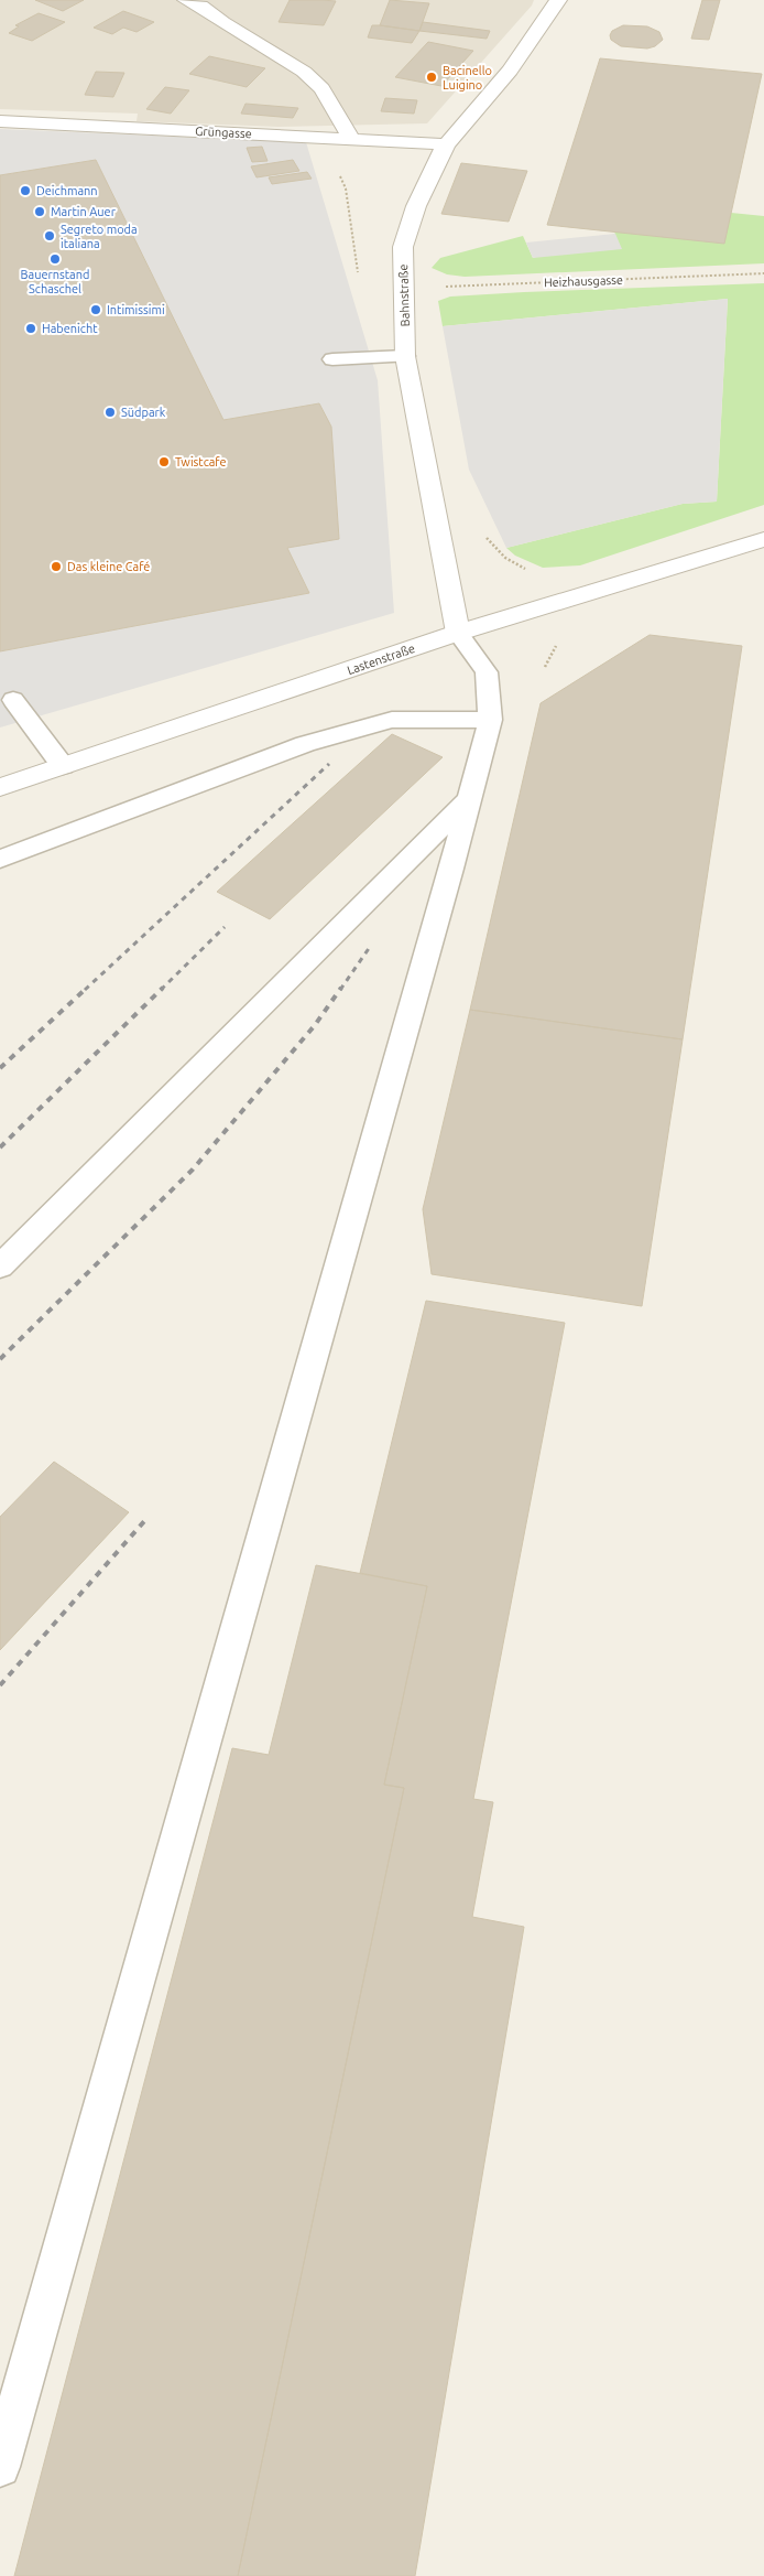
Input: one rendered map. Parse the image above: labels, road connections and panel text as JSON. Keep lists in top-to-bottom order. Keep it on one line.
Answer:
{"streets":{"street":["Grüngasse","Bahnstraße","Lastenstraße"],"path":["Heizhausgasse"]},"crossings":[["Grüngasse","Heizhausgasse"],["Grüngasse","Bahnstraße"],["Heizhausgasse","Bahnstraße"],["Bahnstraße","Lastenstraße"]],"places":["Bacinello Luigino","Deichmann","Martin Auer","Segreto moda italiana","Bauernstand Schaschel","Intimissimi","Habenicht","Südpark","Twistcafe","Das kleine Café"]}
